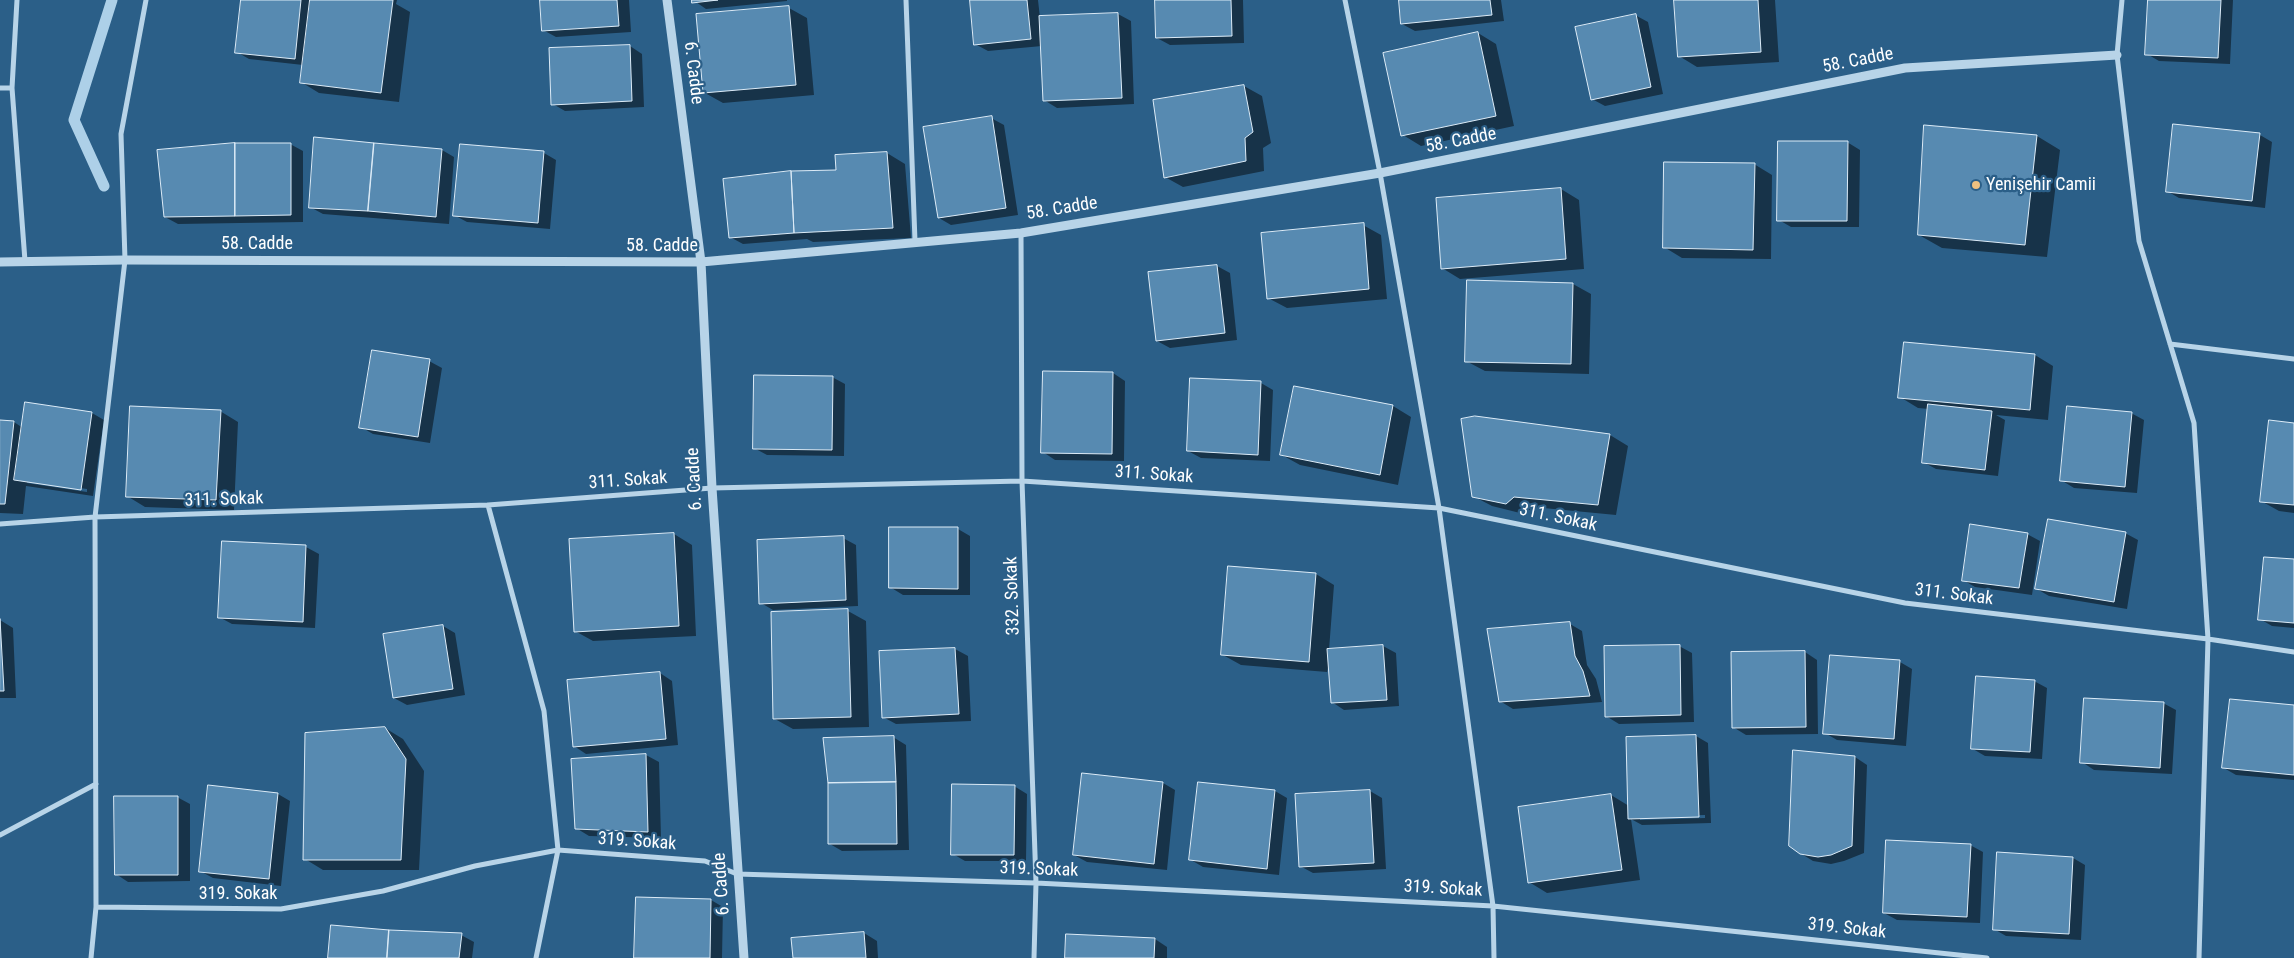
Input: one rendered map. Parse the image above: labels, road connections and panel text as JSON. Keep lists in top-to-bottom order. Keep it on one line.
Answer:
{"streets":{"street":["58. Cadde","6. Cadde","311. Sokak","332. Sokak","319. Sokak"]},"crossings":[["58. Cadde","6. Cadde"],["58. Cadde","332. Sokak"],["6. Cadde","311. Sokak"],["6. Cadde","319. Sokak"],["311. Sokak","332. Sokak"],["332. Sokak","319. Sokak"]],"places":["Yenişehir Camii"]}
